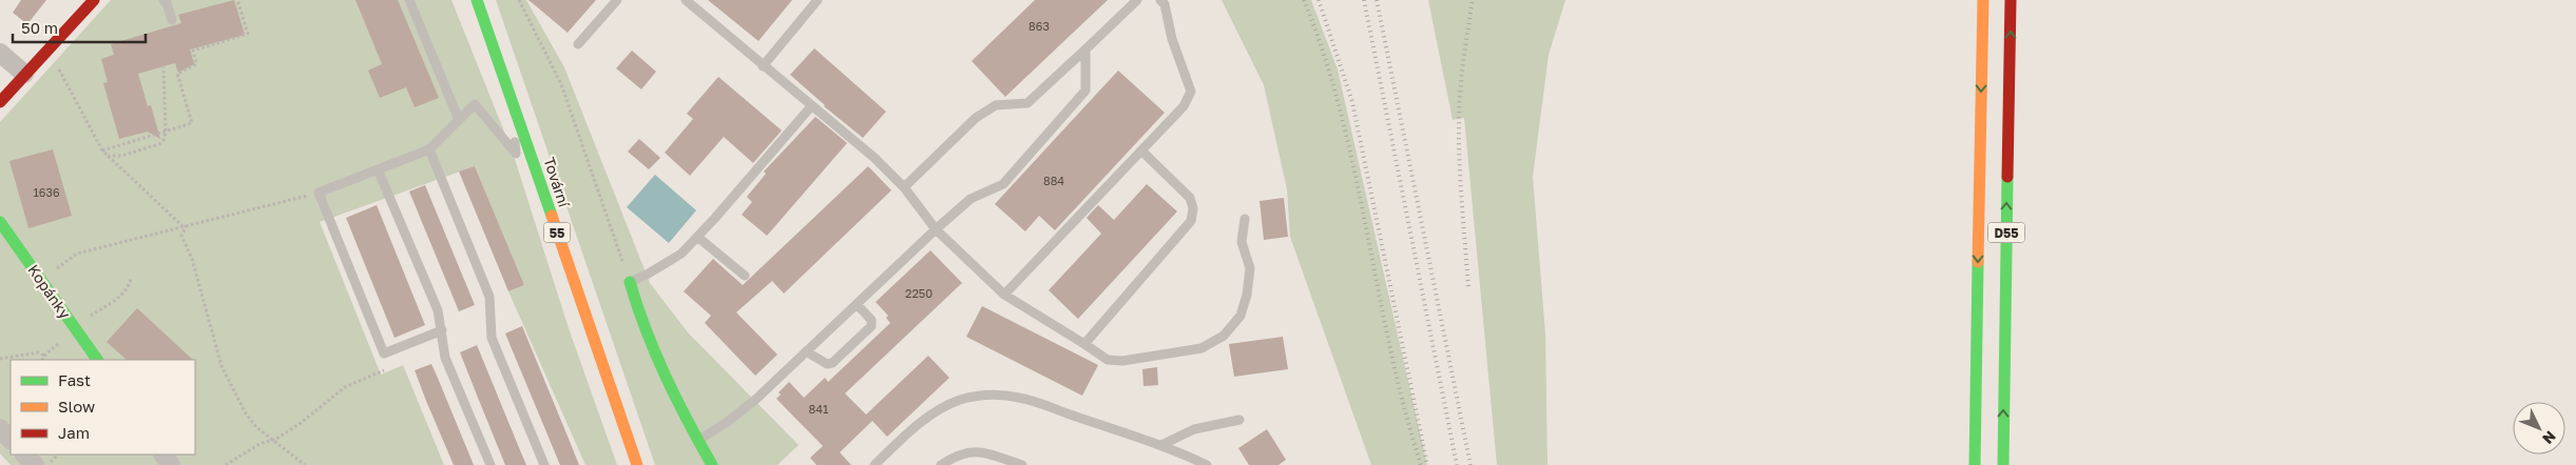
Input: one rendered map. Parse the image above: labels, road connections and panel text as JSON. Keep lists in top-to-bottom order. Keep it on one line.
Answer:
{"streets":{"main road":["Tovární","55","D55","Kopánky"]},"house_numbers":["863","884","1636","2250","841"],"legend":["Fast","Slow","Jam"],"scale_bar":"50 m","north":"bottom right"}
